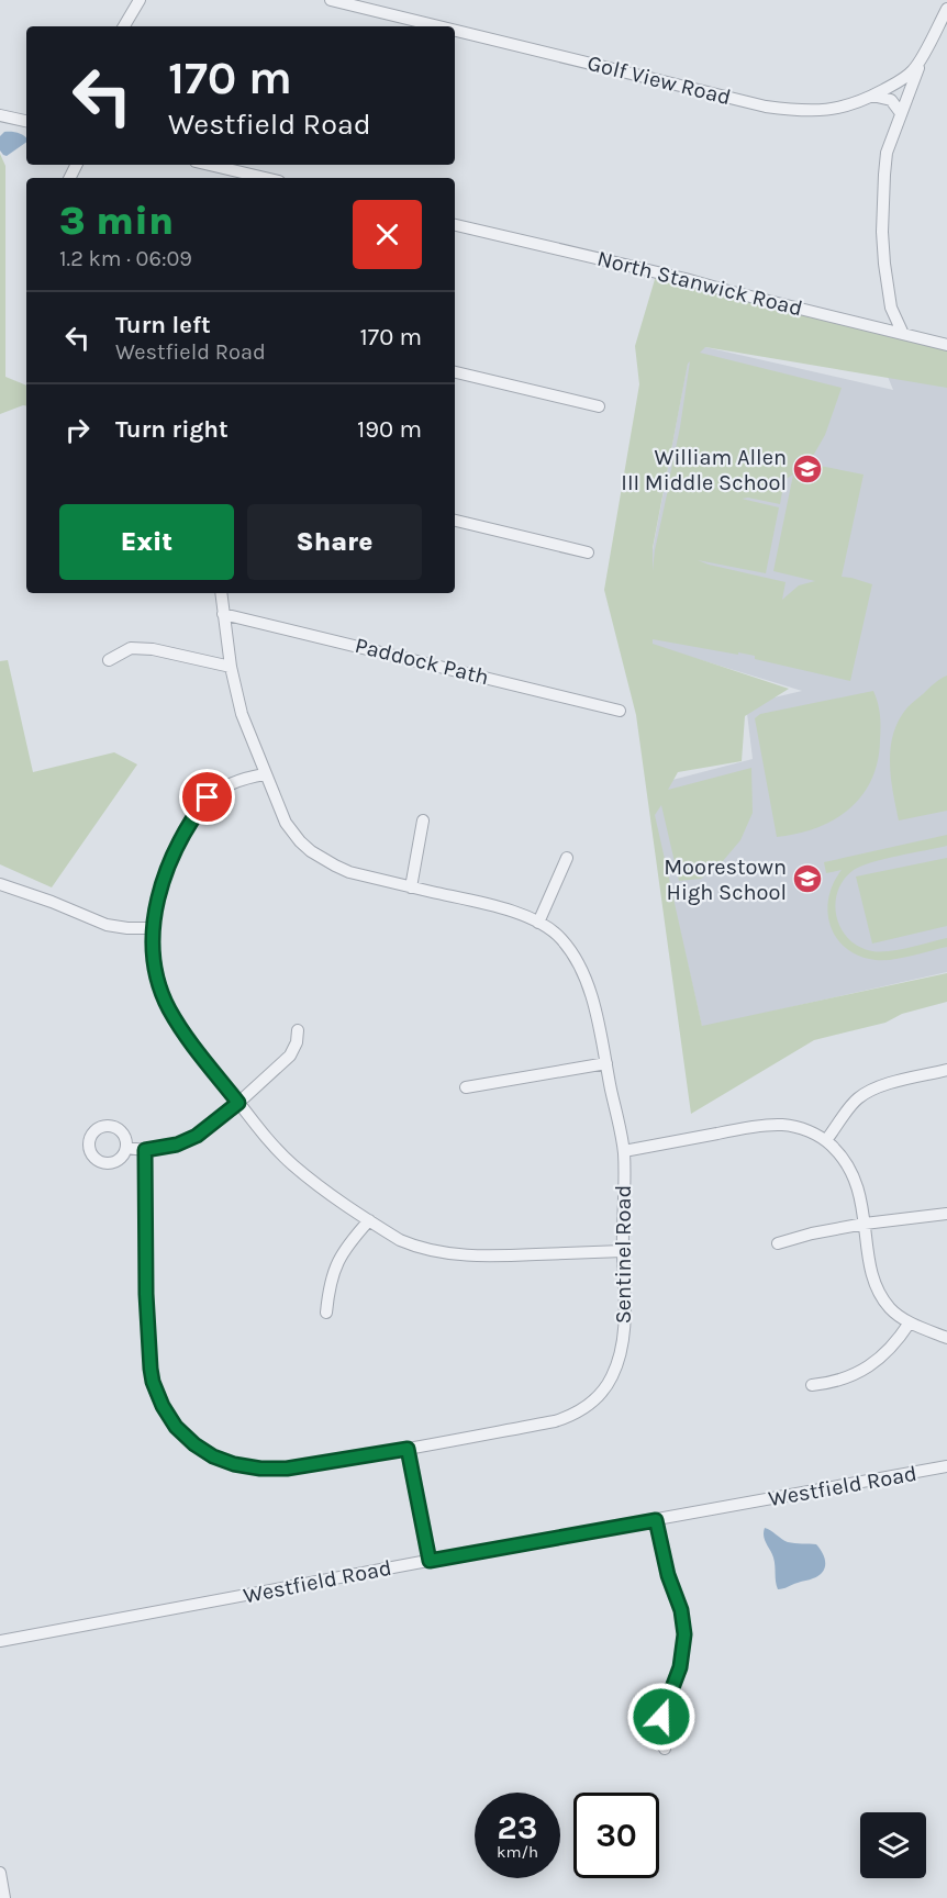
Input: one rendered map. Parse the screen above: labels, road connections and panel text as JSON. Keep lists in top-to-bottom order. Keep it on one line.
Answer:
{"streets":{"street":["Golf View Road","North Stanwick Road","Paddock Path","Sentinel Road","Westfield Road"]},"crossings":[["Paddock Path","Sentinel Road"]],"places":{"school or university":["William Allen III Middle School","Moorestown High School"]},"page":{"turn":["170 m","Westfield Road"],"heading":["3 min","1.2 km · 06:09"],"list":[{"name":"Turn left","note":"Westfield Road","value":"170 m"},{"name":"Turn right","value":"190 m"}],"buttons":["Exit","Share"],"speed":"23 km/h","limit":"30"}}
